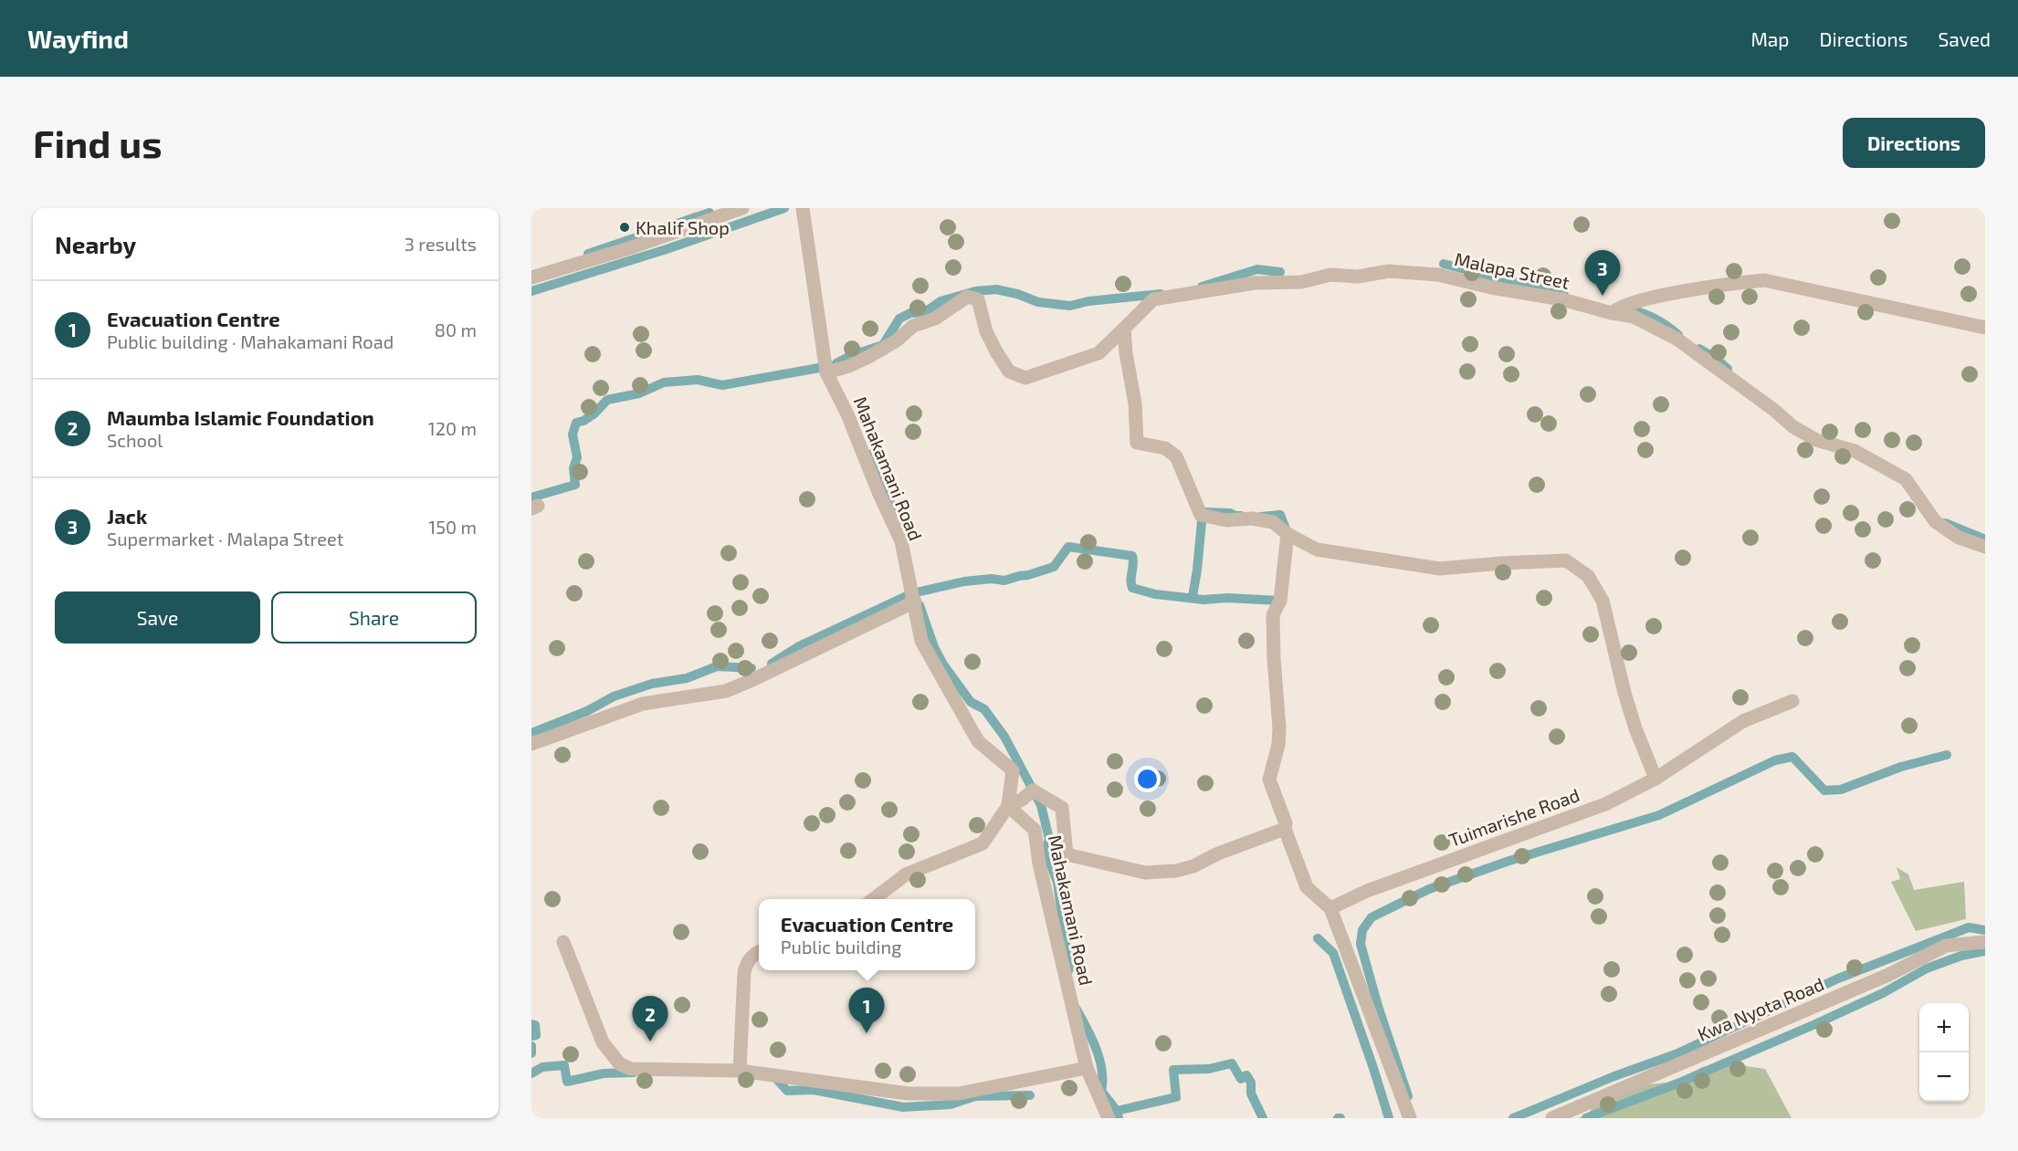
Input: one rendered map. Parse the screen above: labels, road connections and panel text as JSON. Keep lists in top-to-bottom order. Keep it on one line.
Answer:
{"streets":{"street":["Malapa Street","Mahakamani Road","Tuimarishe Road","Kwa Nyota Road"]},"places":["Khalif Shop"],"page":{"header":"Wayfind","nav":["Map","Directions","Saved"],"buttons":["Directions",["Save","Share"]],"title":"Find us","heading":["Nearby","3 results"],"pins":["3","1","2"],"list":[{"mark":"1","name":"Evacuation Centre","note":"Public building · Mahakamani Road","value":"80 m"},{"mark":"2","name":"Maumba Islamic Foundation","note":"School","value":"120 m"},{"mark":"3","name":"Jack","note":"Supermarket · Malapa Street","value":"150 m"}],"popup":["Evacuation Centre","Public building"],"map_buttons":["+","−"]}}
